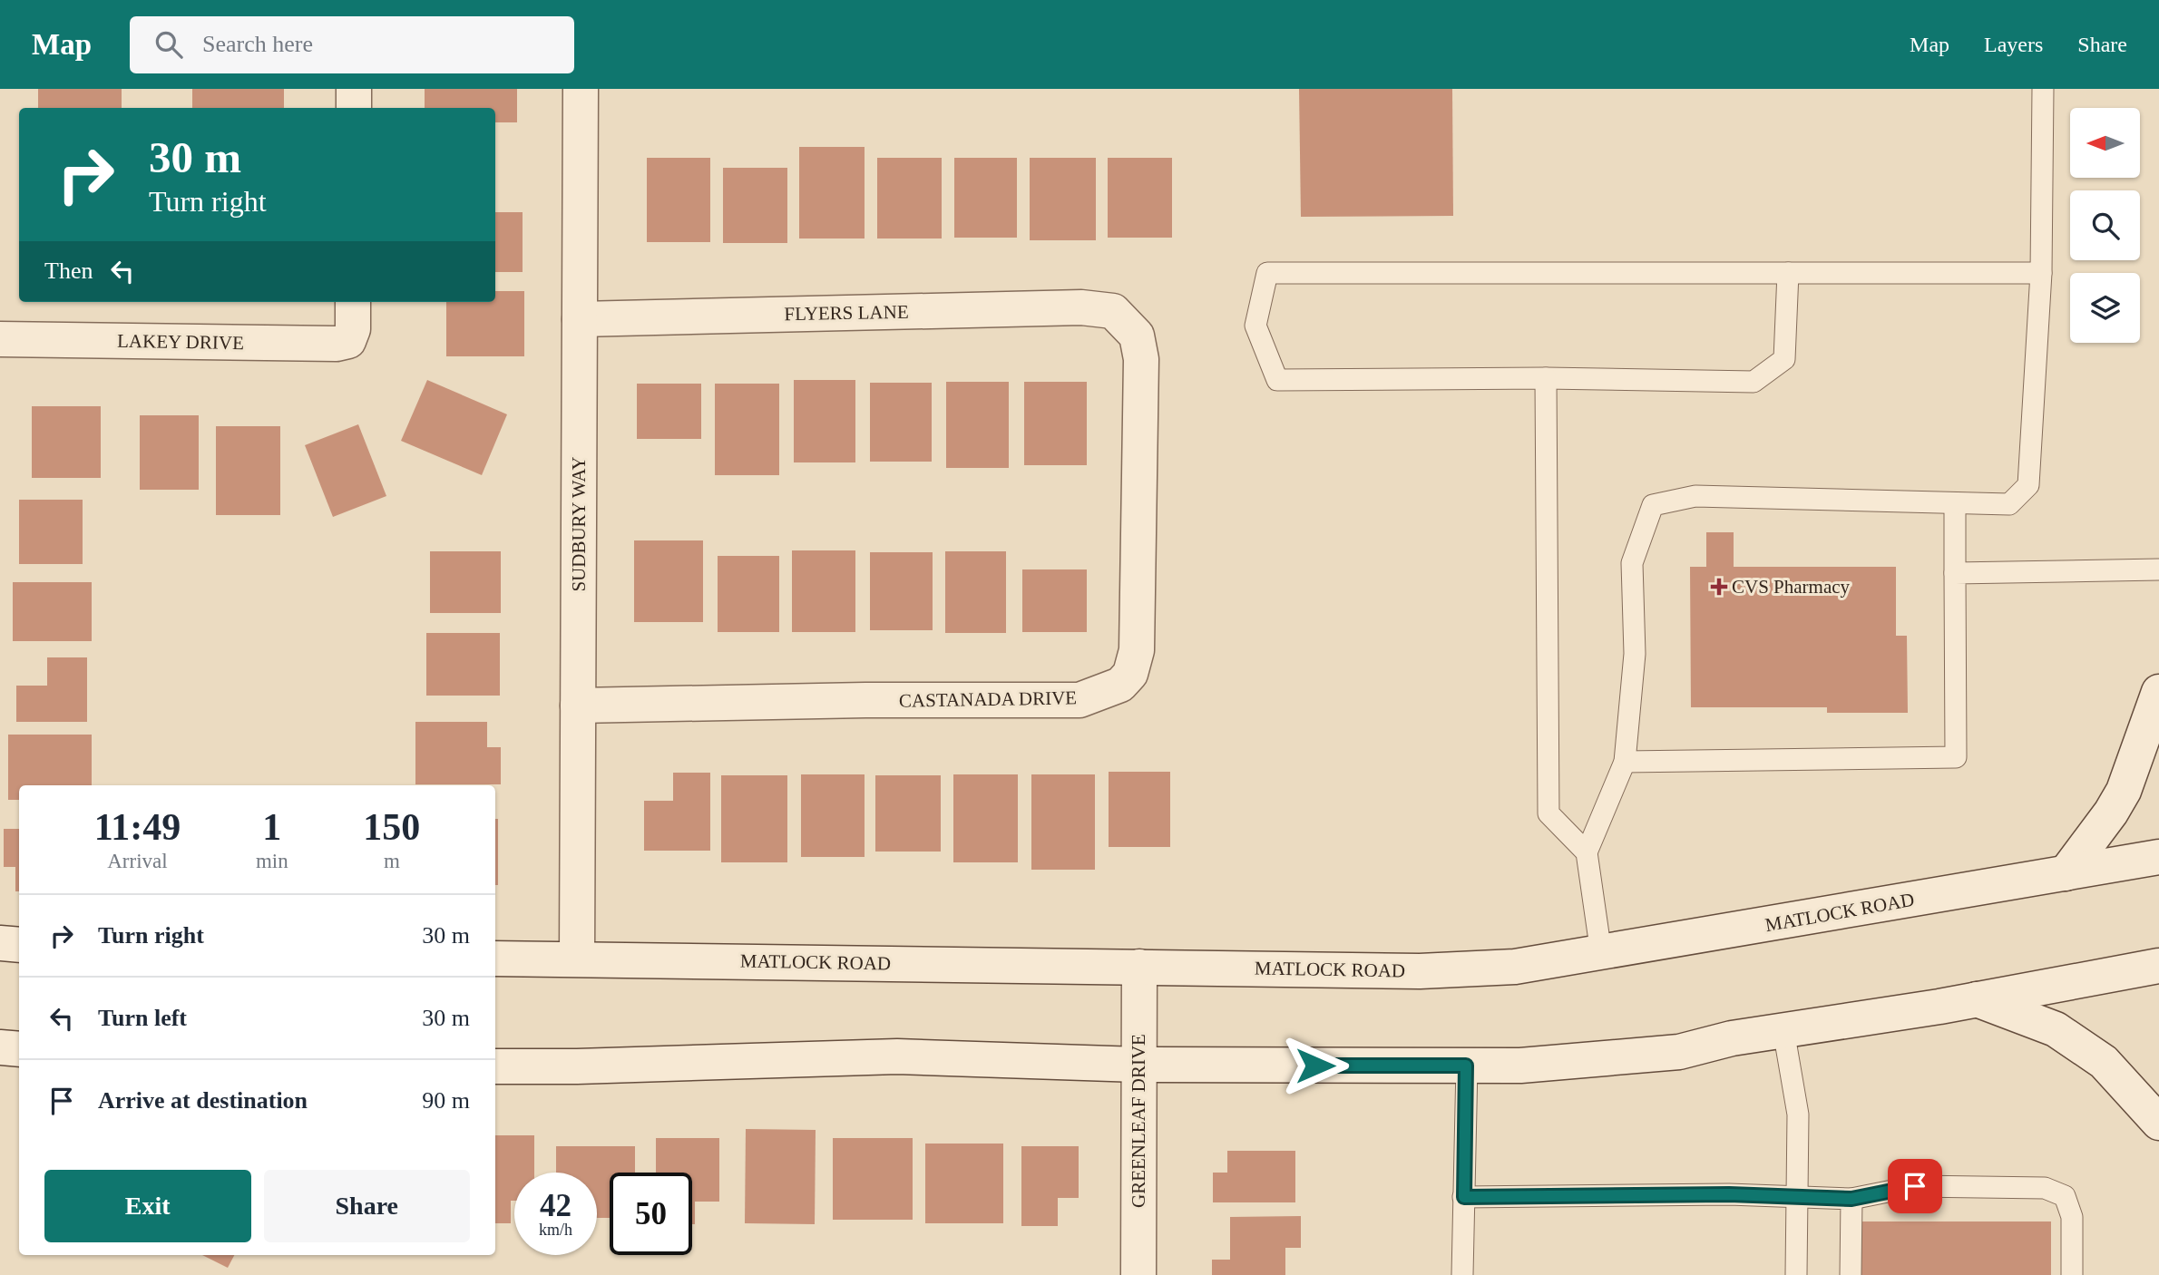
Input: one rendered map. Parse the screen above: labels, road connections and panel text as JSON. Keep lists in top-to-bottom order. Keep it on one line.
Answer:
{"streets":{"main road":["FLYERS LANE","LAKEY DRIVE","SUDBURY WAY","CASTANADA DRIVE","MATLOCK ROAD","GREENLEAF DRIVE"]},"crossings":[["FLYERS LANE","SUDBURY WAY"],["FLYERS LANE","CASTANADA DRIVE"],["SUDBURY WAY","CASTANADA DRIVE"],["SUDBURY WAY","MATLOCK ROAD"],["MATLOCK ROAD","GREENLEAF DRIVE"]],"places":{"health":["CVS Pharmacy"]},"north":"left","page":{"header":"Map","search":"Search here","nav":["Map","Layers","Share"],"turn":["30 m","Turn right"],"then":"Then","eta":["11:49","Arrival","1","min","150","m"],"list":[{"name":"Turn right","value":"30 m"},{"name":"Turn left","value":"30 m"},{"name":"Arrive at destination","value":"90 m"}],"buttons":["Exit","Share"],"speed":"42 km/h","limit":"50"}}
